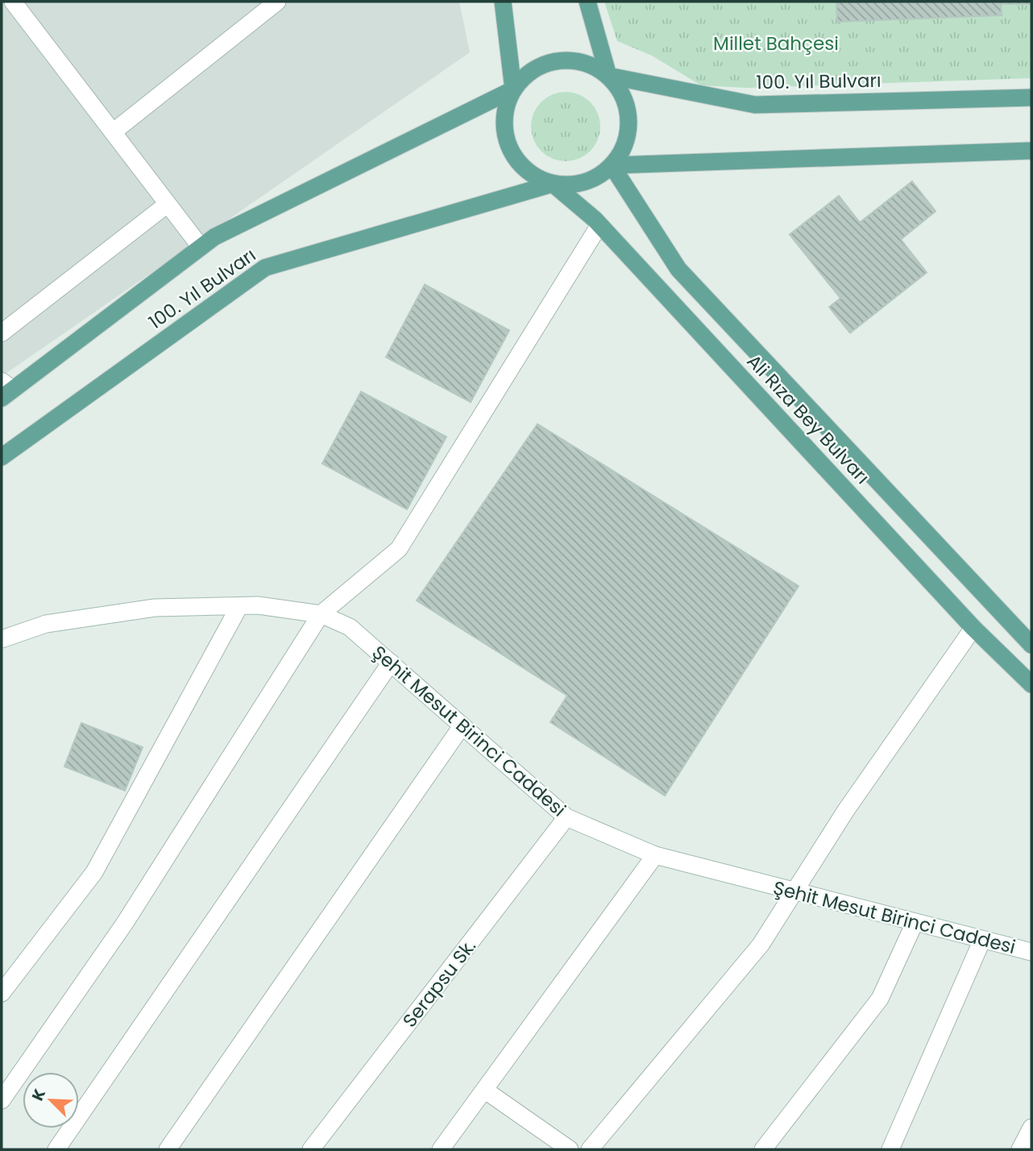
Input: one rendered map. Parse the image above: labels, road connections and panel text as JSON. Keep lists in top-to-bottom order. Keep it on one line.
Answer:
{"streets":{"main road":["100. Yıl Bulvarı","Ali Rıza Bey Bulvarı"],"street":["Şehit Mesut Birinci Caddesi","Serapsu Sk."]},"crossings":[["100. Yıl Bulvarı","Ali Rıza Bey Bulvarı"],["Şehit Mesut Birinci Caddesi","Serapsu Sk."]],"parks":["Millet Bahçesi"],"north":"top left"}
